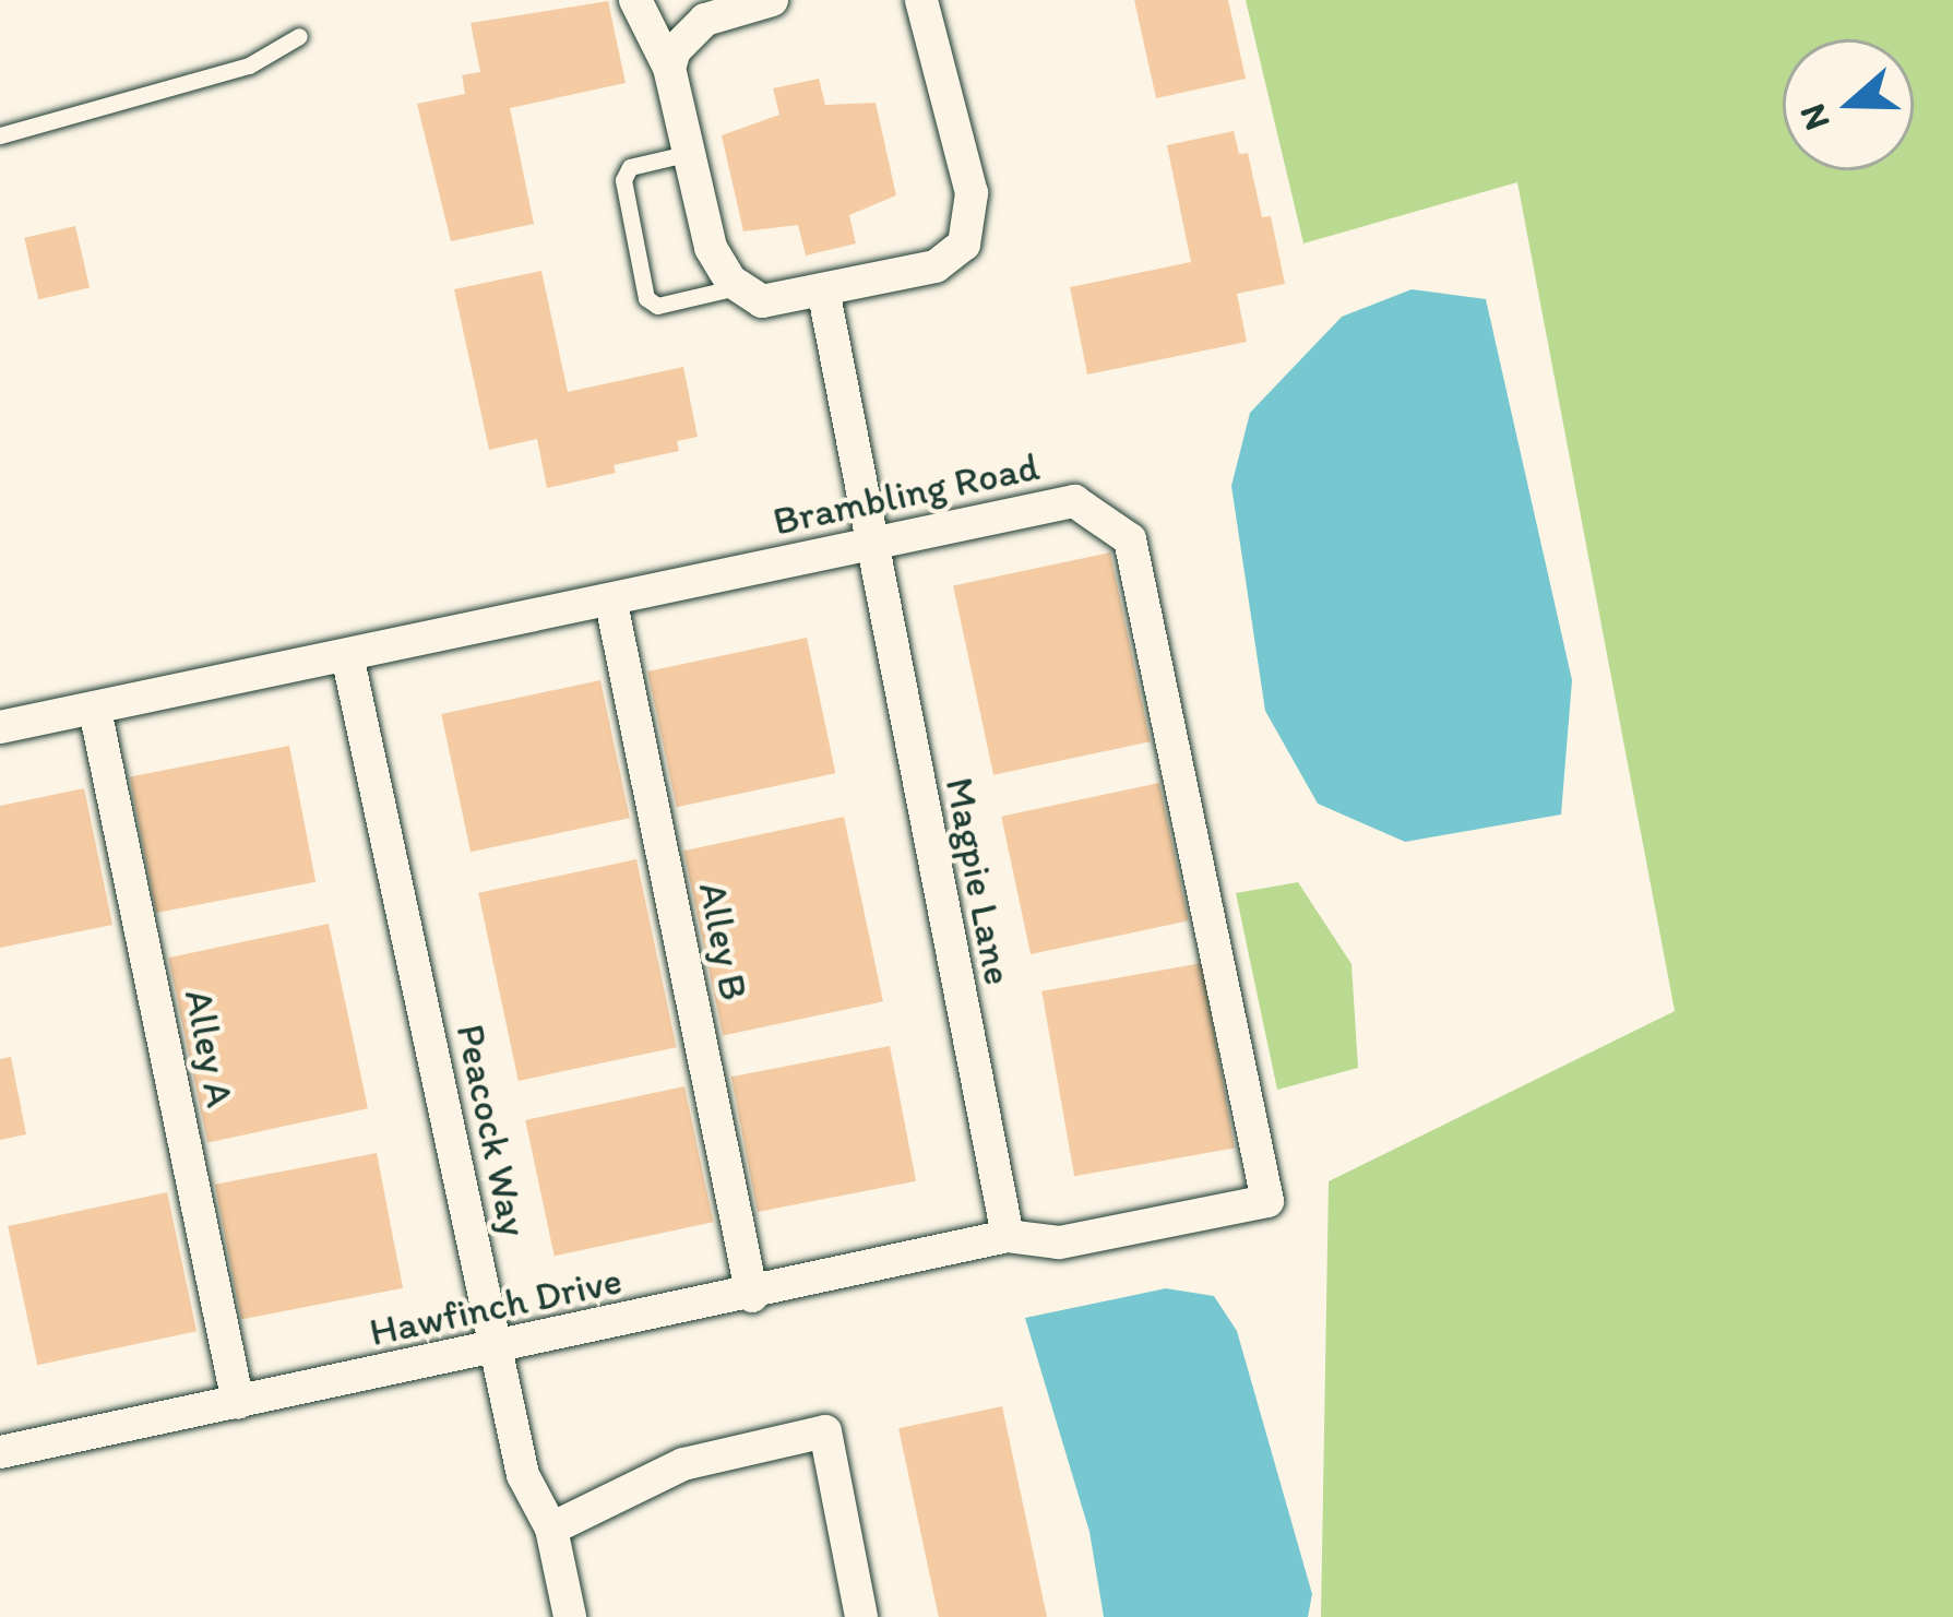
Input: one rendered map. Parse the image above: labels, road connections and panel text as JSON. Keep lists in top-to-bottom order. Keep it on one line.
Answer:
{"streets":{"street":["Brambling Road","Magpie Lane","Alley B","Alley A","Peacock Way","Hawfinch Drive"]},"crossings":[["Brambling Road","Magpie Lane"],["Brambling Road","Alley B"],["Brambling Road","Alley A"],["Brambling Road","Peacock Way"],["Brambling Road","Hawfinch Drive"],["Magpie Lane","Hawfinch Drive"],["Alley B","Hawfinch Drive"],["Alley A","Hawfinch Drive"],["Peacock Way","Hawfinch Drive"]],"north":"left"}
